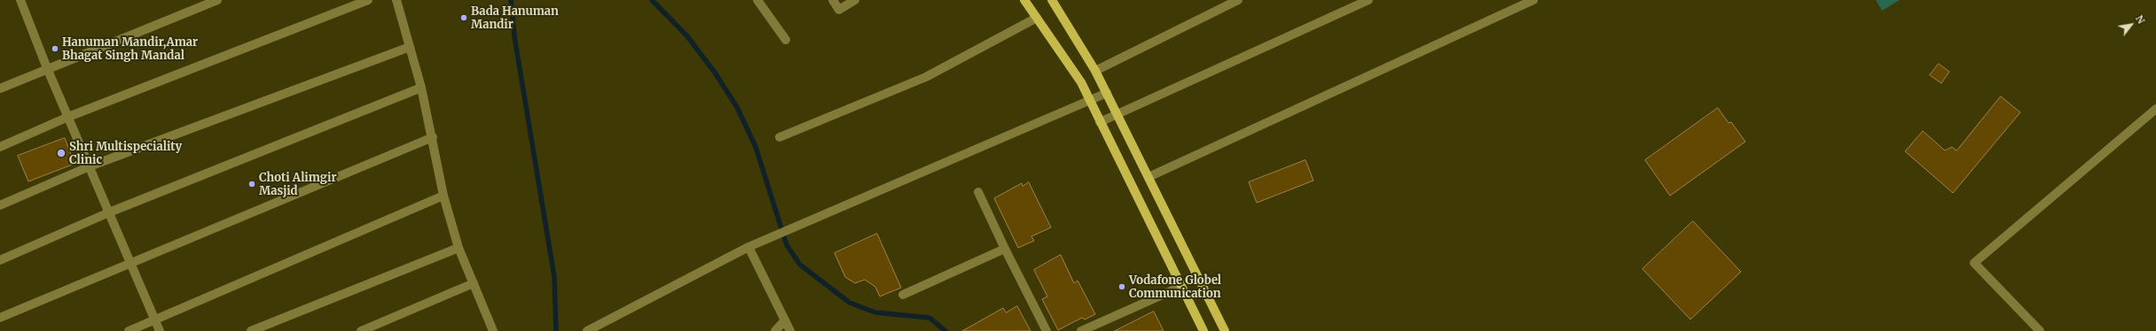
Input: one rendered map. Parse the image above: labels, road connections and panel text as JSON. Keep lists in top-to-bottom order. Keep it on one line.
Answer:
{"places":["Bada Hanuman Mandir","Hanuman Mandir,Amar Bhagat Singh Mandal","Shri Multispeciality Clinic","Choti Alimgir Masjid","Vodafone Globel Communication"],"north":"top right"}
